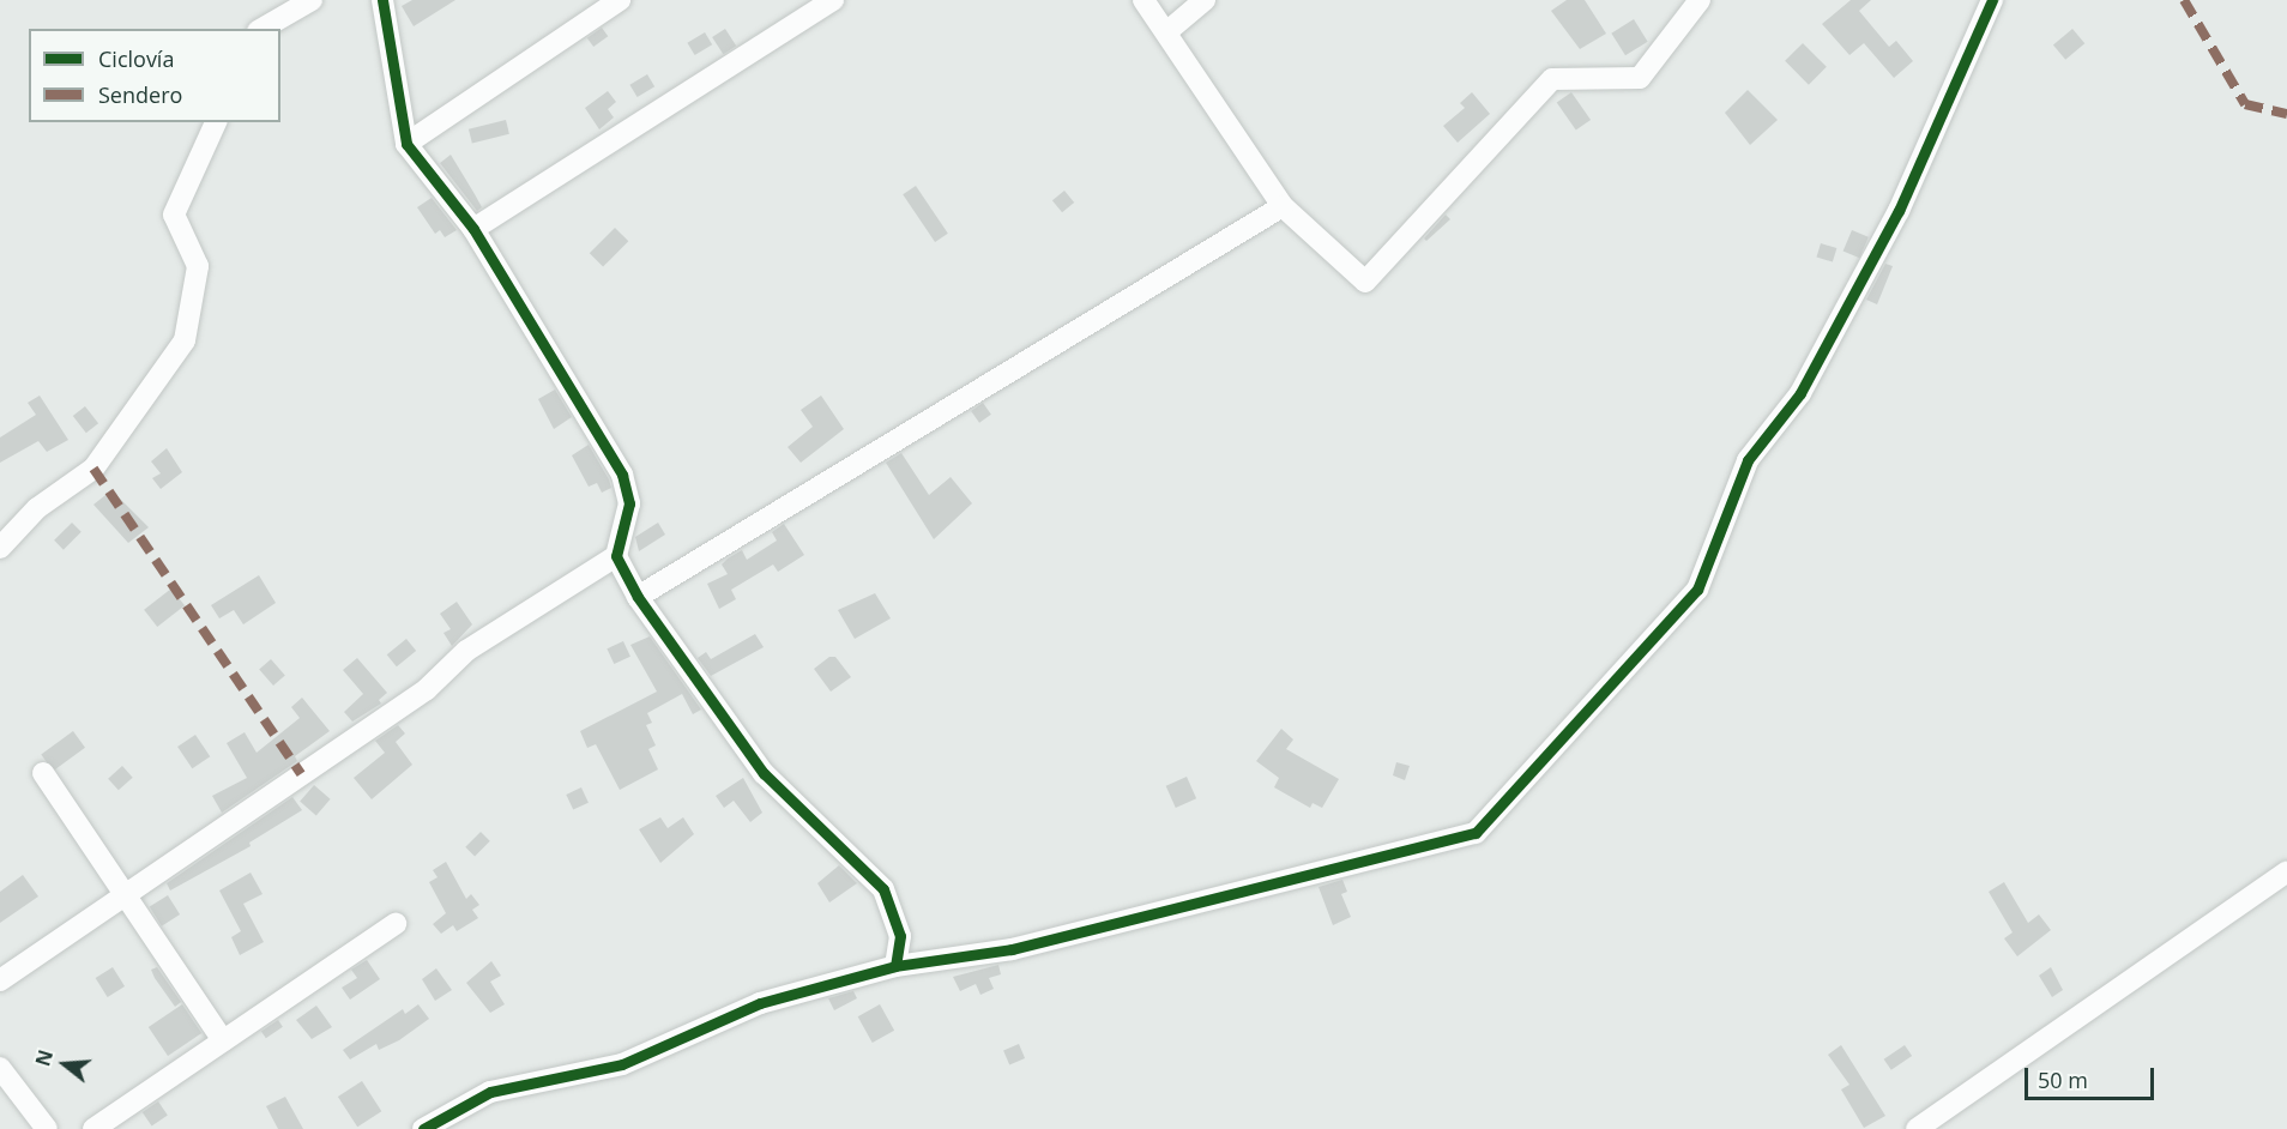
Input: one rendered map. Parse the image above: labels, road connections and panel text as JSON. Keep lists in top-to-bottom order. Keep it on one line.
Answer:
{"legend":["Ciclovía","Sendero"],"scale_bar":"50 m","north":"left"}
